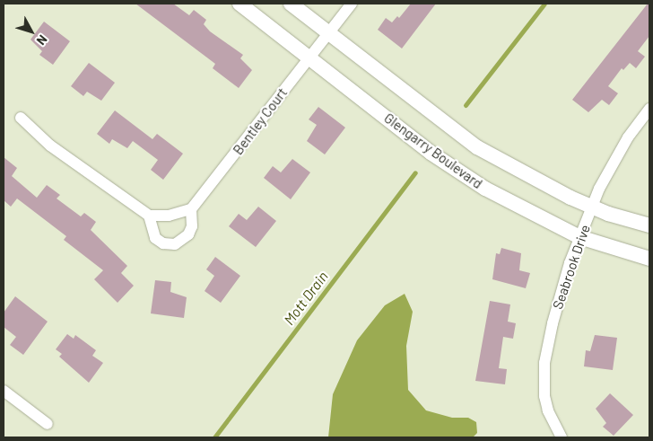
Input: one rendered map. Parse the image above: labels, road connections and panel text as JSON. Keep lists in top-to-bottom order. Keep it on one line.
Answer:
{"streets":{"street":["Bentley Court","Glengarry Boulevard","Seabrook Drive"]},"crossings":[["Bentley Court","Glengarry Boulevard"],["Glengarry Boulevard","Seabrook Drive"]],"water":["Mott Drain"],"north":"bottom right"}
